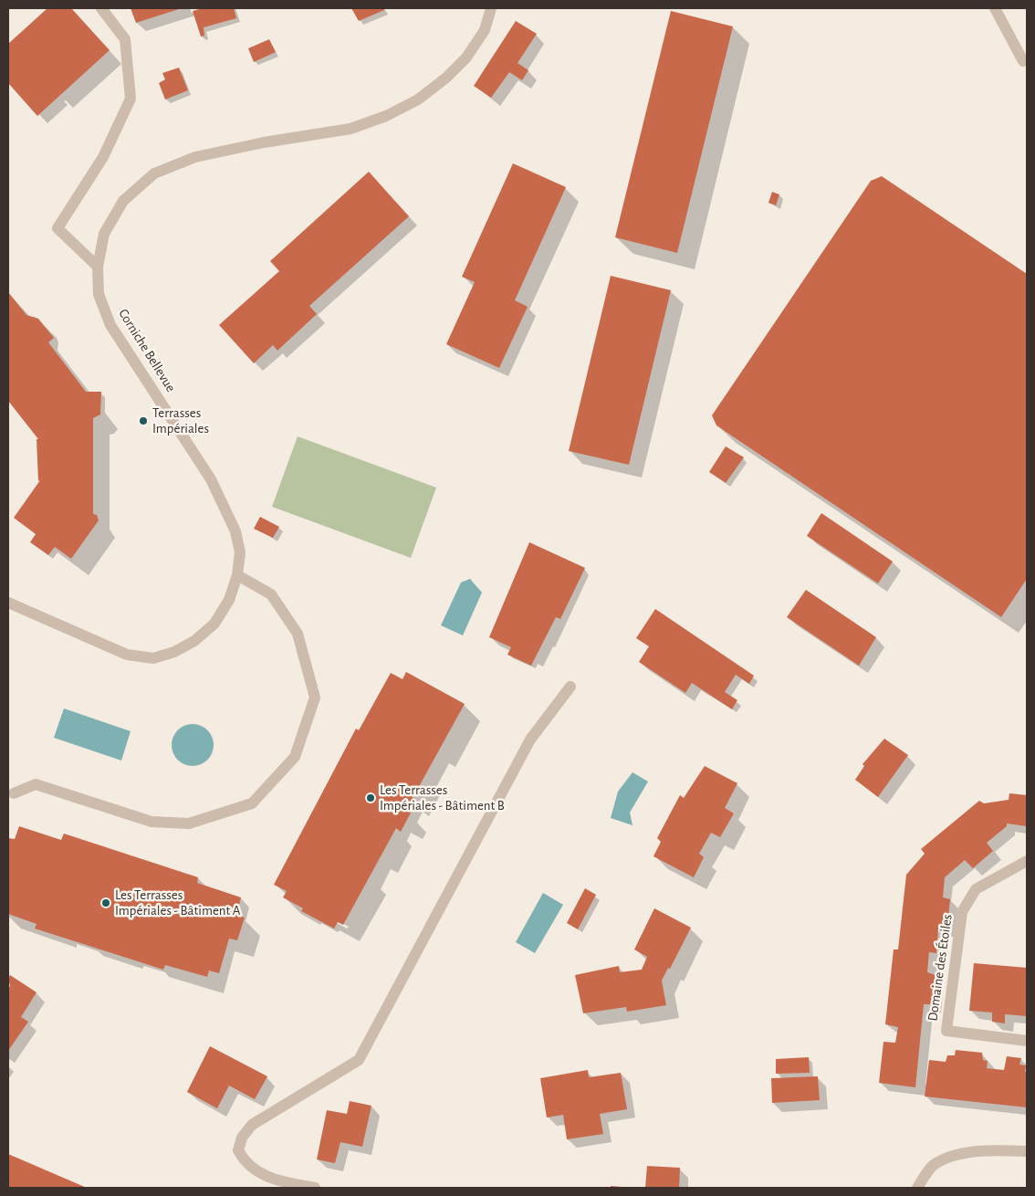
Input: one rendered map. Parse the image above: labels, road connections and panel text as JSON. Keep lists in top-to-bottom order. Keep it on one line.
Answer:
{"streets":{"street":["Corniche Bellevue","Domaine des Étoiles"]},"places":["Terrasses Impériales","Les Terrasses Impériales - Bâtiment B","Les Terrasses Impériales - Bâtiment A"]}
